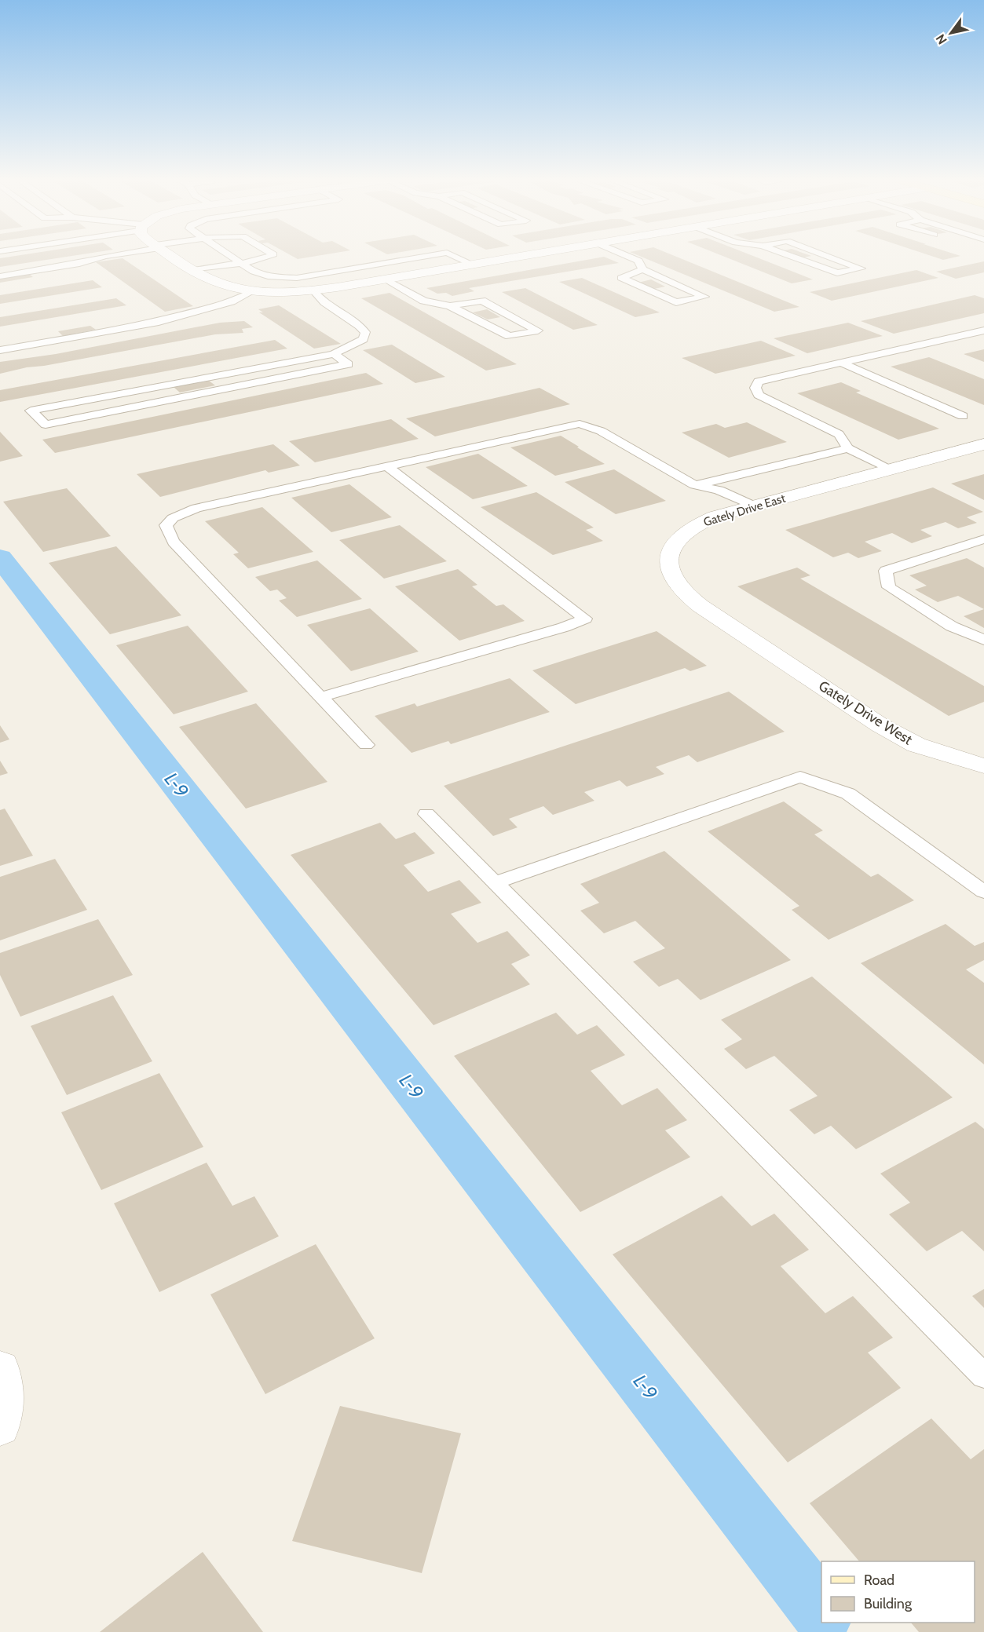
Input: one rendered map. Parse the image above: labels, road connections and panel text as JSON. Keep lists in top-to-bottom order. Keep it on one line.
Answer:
{"streets":{"street":["Gately Drive East","Gately Drive West"]},"crossings":[["Gately Drive East","Gately Drive West"]],"water":["L-9"],"legend":["Road","Building"],"north":"bottom left"}
